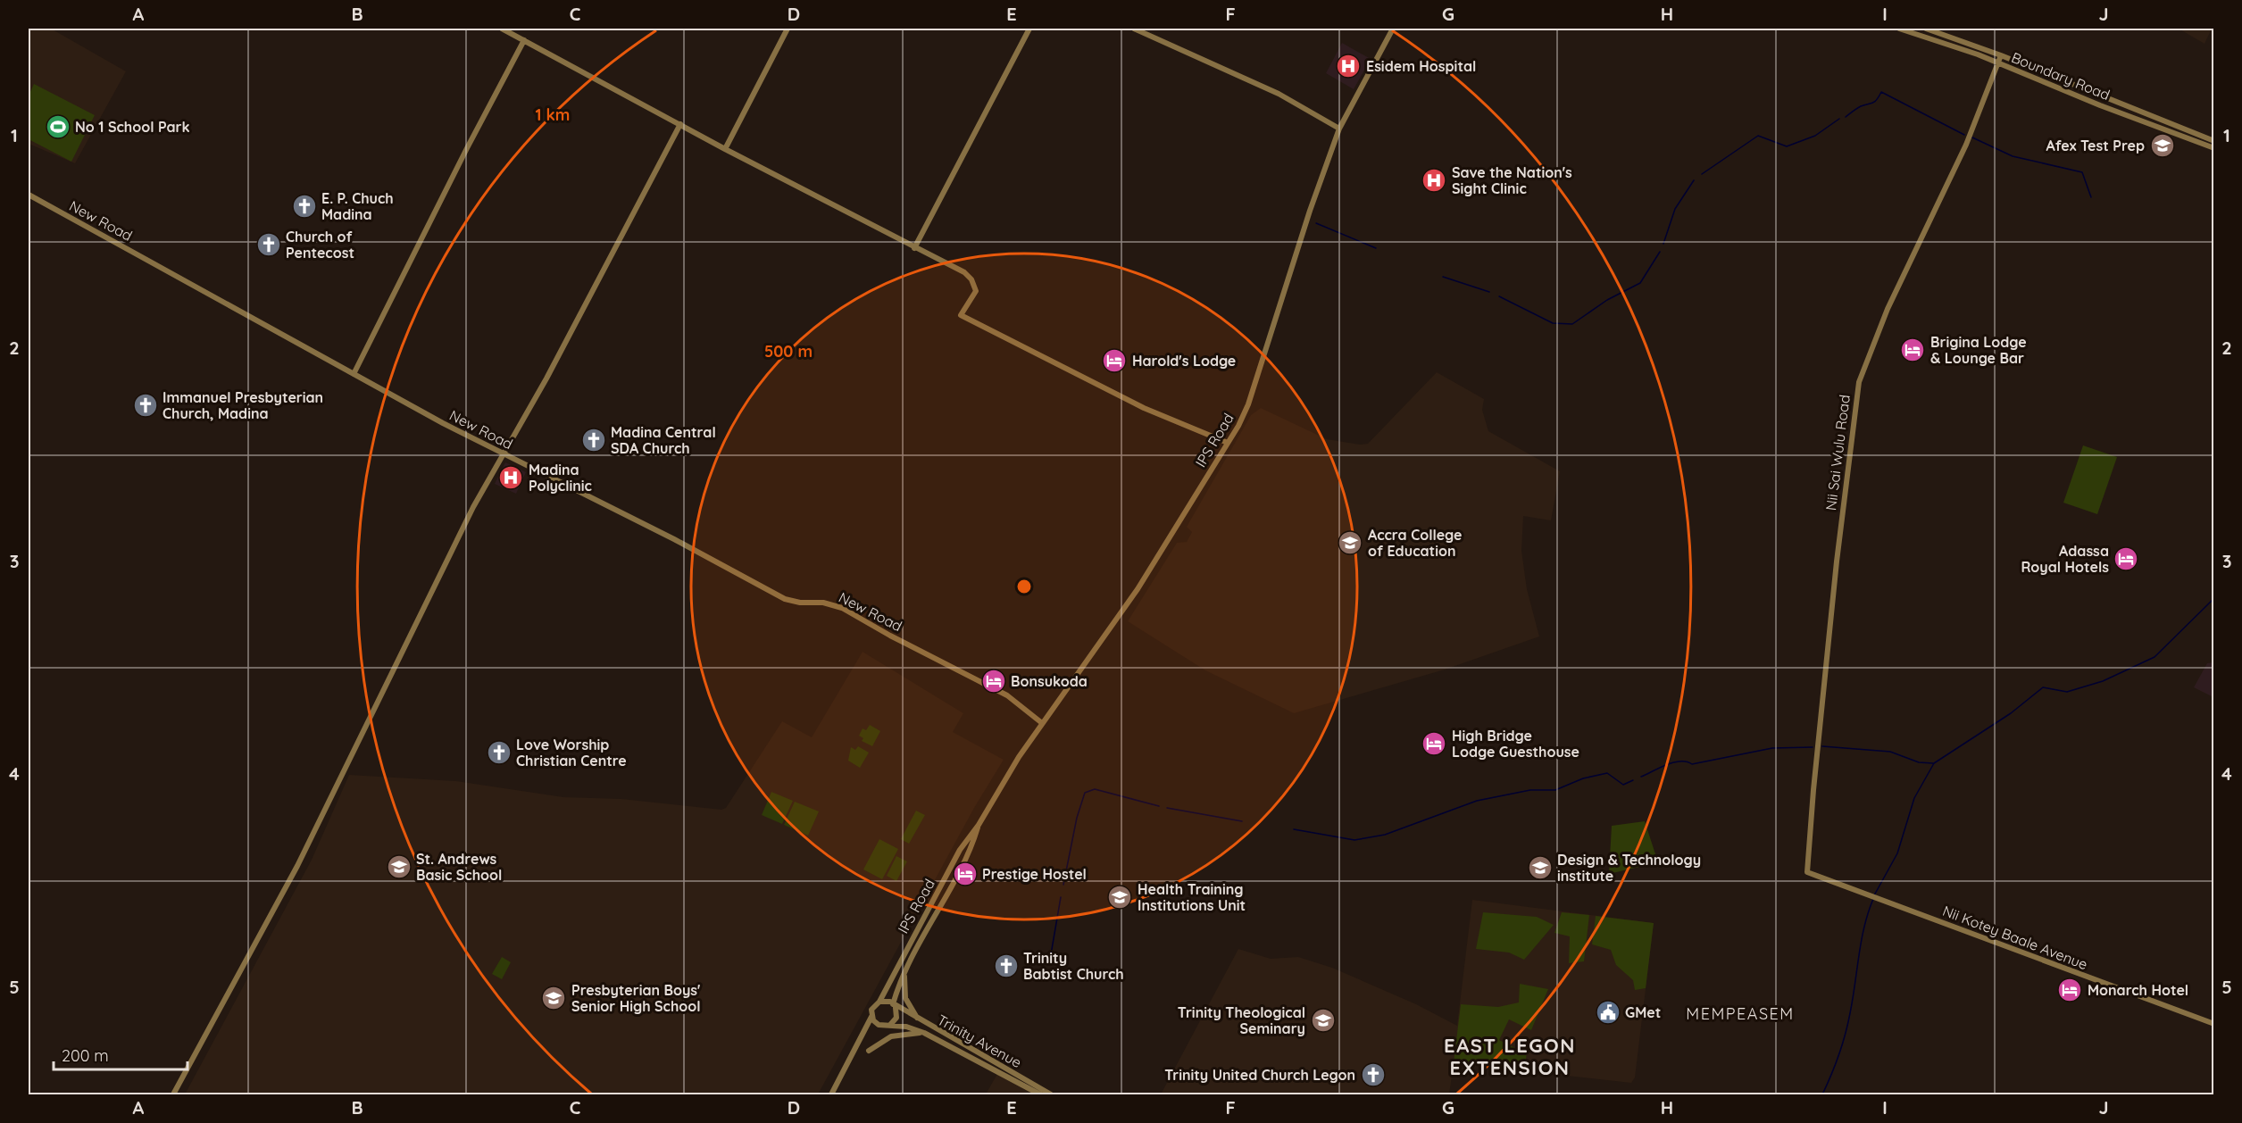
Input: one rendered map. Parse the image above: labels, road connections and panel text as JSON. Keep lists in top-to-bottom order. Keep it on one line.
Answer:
{"streets":{"street":["Boundary Road","New Road","IPS Road","Nii Sai Wulu Road","Nii Kotey Baale Avenue","Trinity Avenue"]},"crossings":[["Boundary Road","Nii Sai Wulu Road"],["New Road","IPS Road"],["IPS Road","Trinity Avenue"],["Nii Sai Wulu Road","Nii Kotey Baale Avenue"]],"districts":["MEMPEASEM","EAST LEGON EXTENSION"],"places":{"hospital":["Esidem Hospital","Save the Nation's Sight Clinic","Madina Polyclinic"],"sports":["No 1 School Park"],"school or university":["Afex Test Prep","Accra College of Education","St. Andrews Basic School","Design & Technology institute","Health Training Institutions Unit","Presbyterian Boys' Senior High School","Trinity Theological Seminary"],"church":["E. P. Chuch Madina","Church of Pentecost","Immanuel Presbyterian Church, Madina","Madina Central SDA Church","Love Worship Christian Centre","Trinity Babtist Church","Trinity United Church Legon"],"hotel":["Brigina Lodge & Lounge Bar","Harold's Lodge","Adassa Royal Hotels","Bonsukoda","High Bridge Lodge Guesthouse","Prestige Hostel","Monarch Hotel"],"public building":["GMet"]},"scale_bar":"200 m","grid":{"columns":["A","B","C","D","E","F","G","H","I","J"],"rows":["1","2","3","4","5"]},"rings":["1 km","500 m"]}
